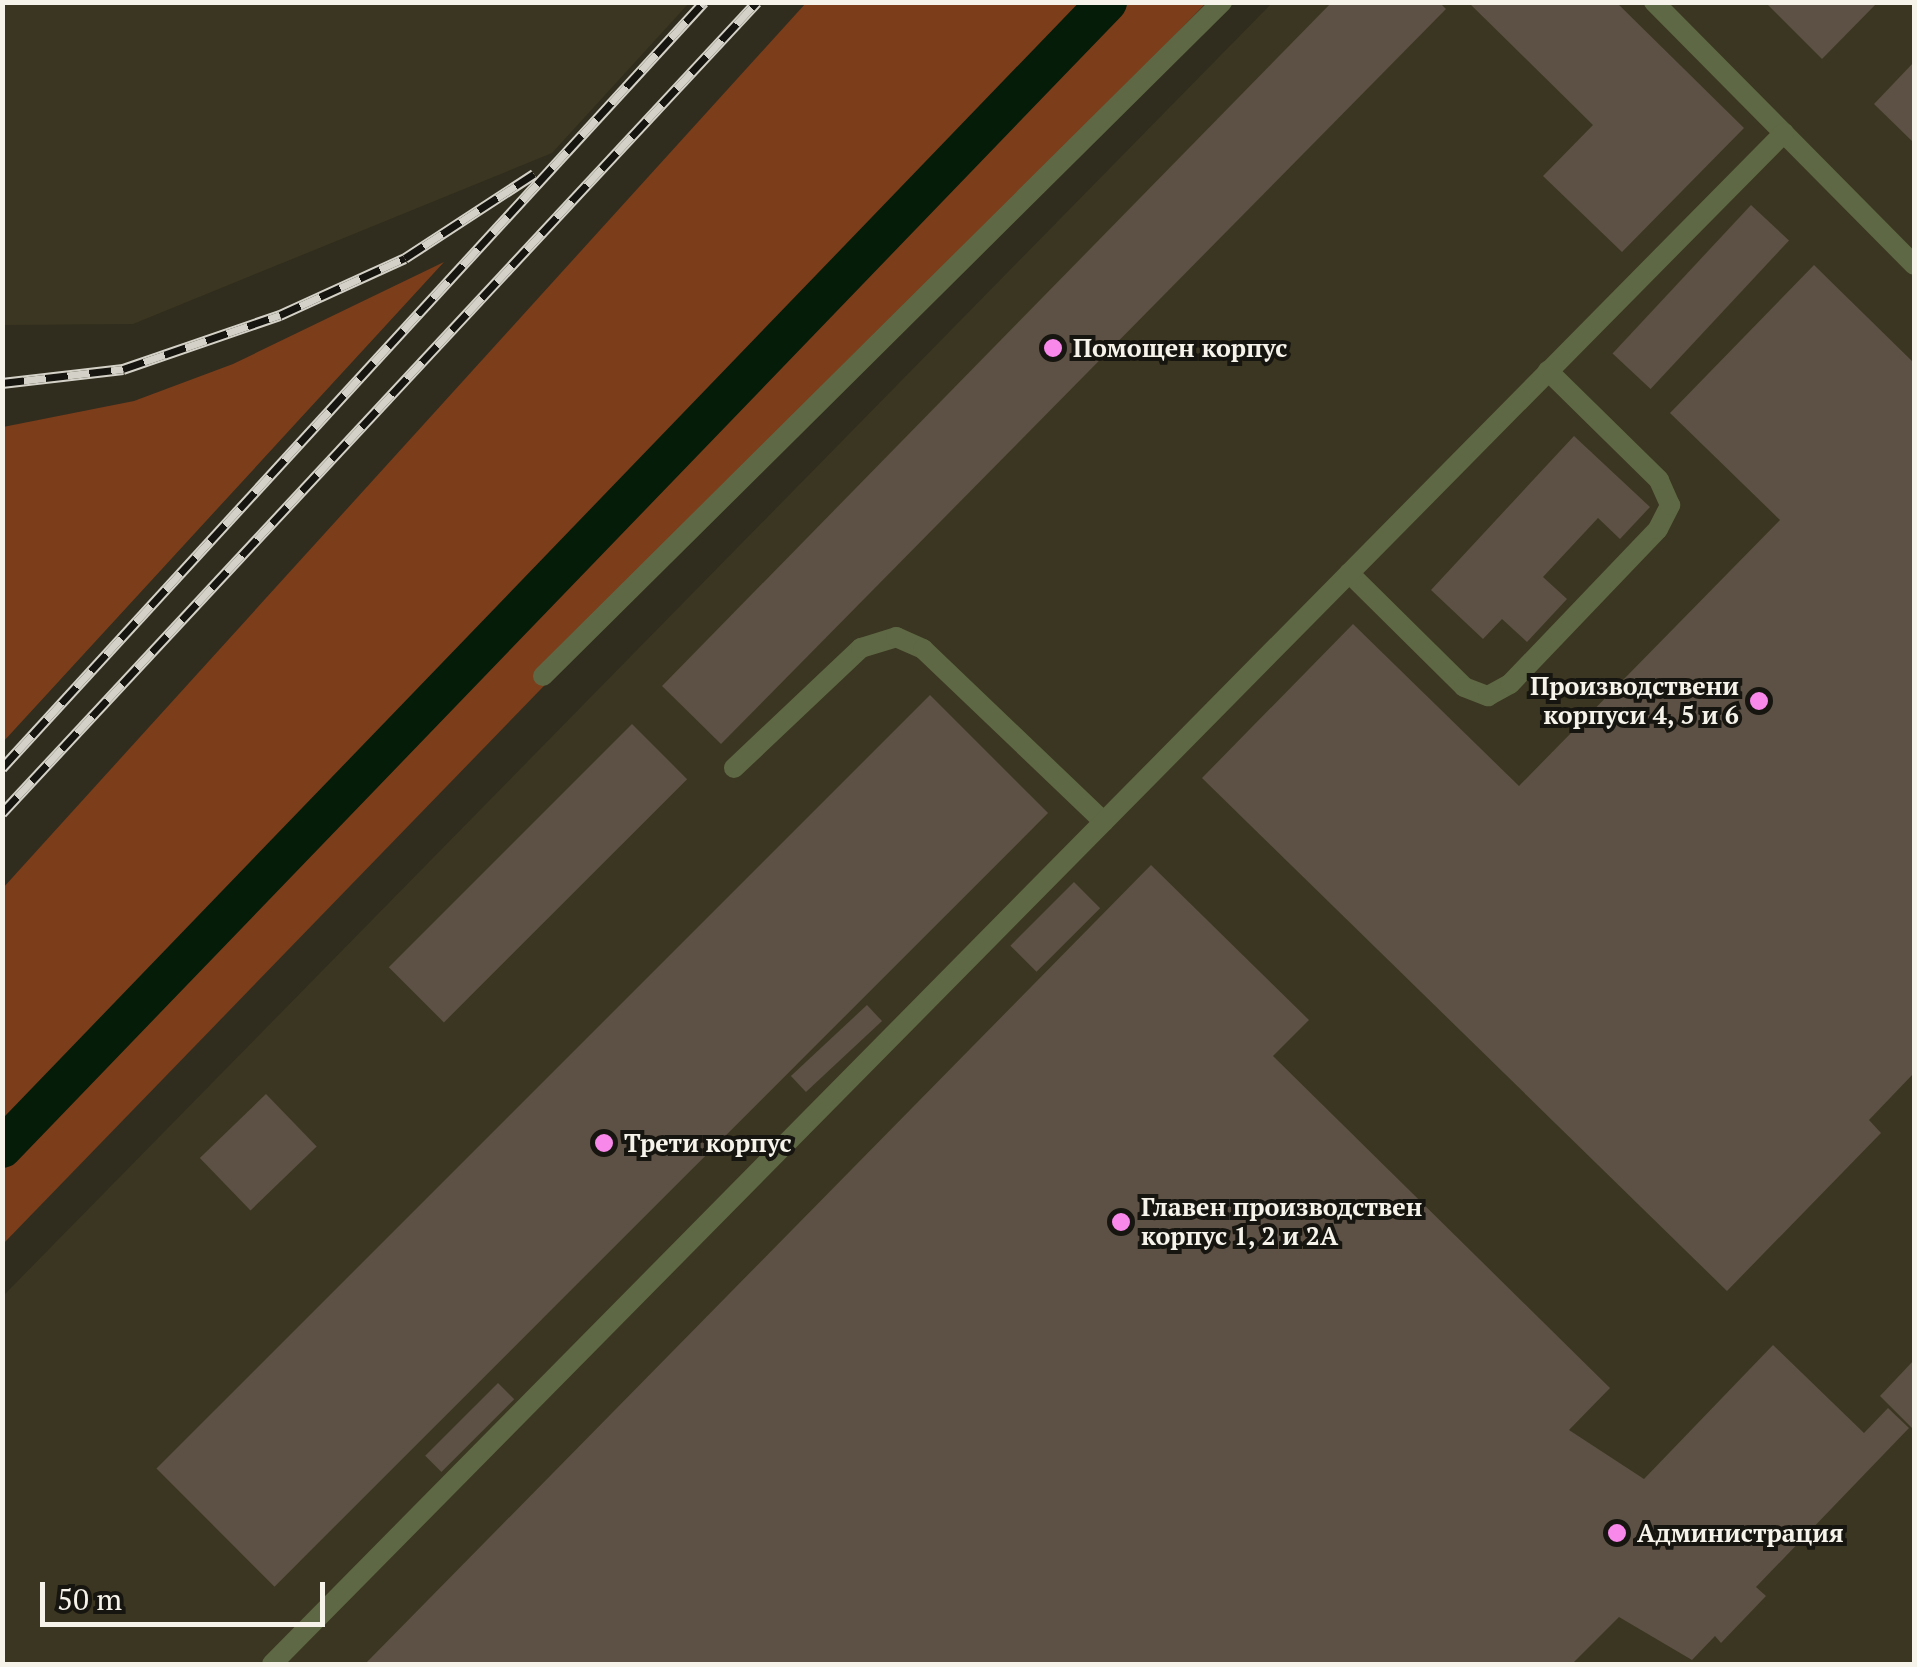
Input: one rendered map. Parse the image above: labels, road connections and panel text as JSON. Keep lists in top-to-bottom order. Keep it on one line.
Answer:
{"places":["Помощен корпус","Производствени корпуси 4, 5 и 6","Трети корпус","Главен производствен корпус 1, 2 и 2А","Администрация"],"scale_bar":"50 m"}
